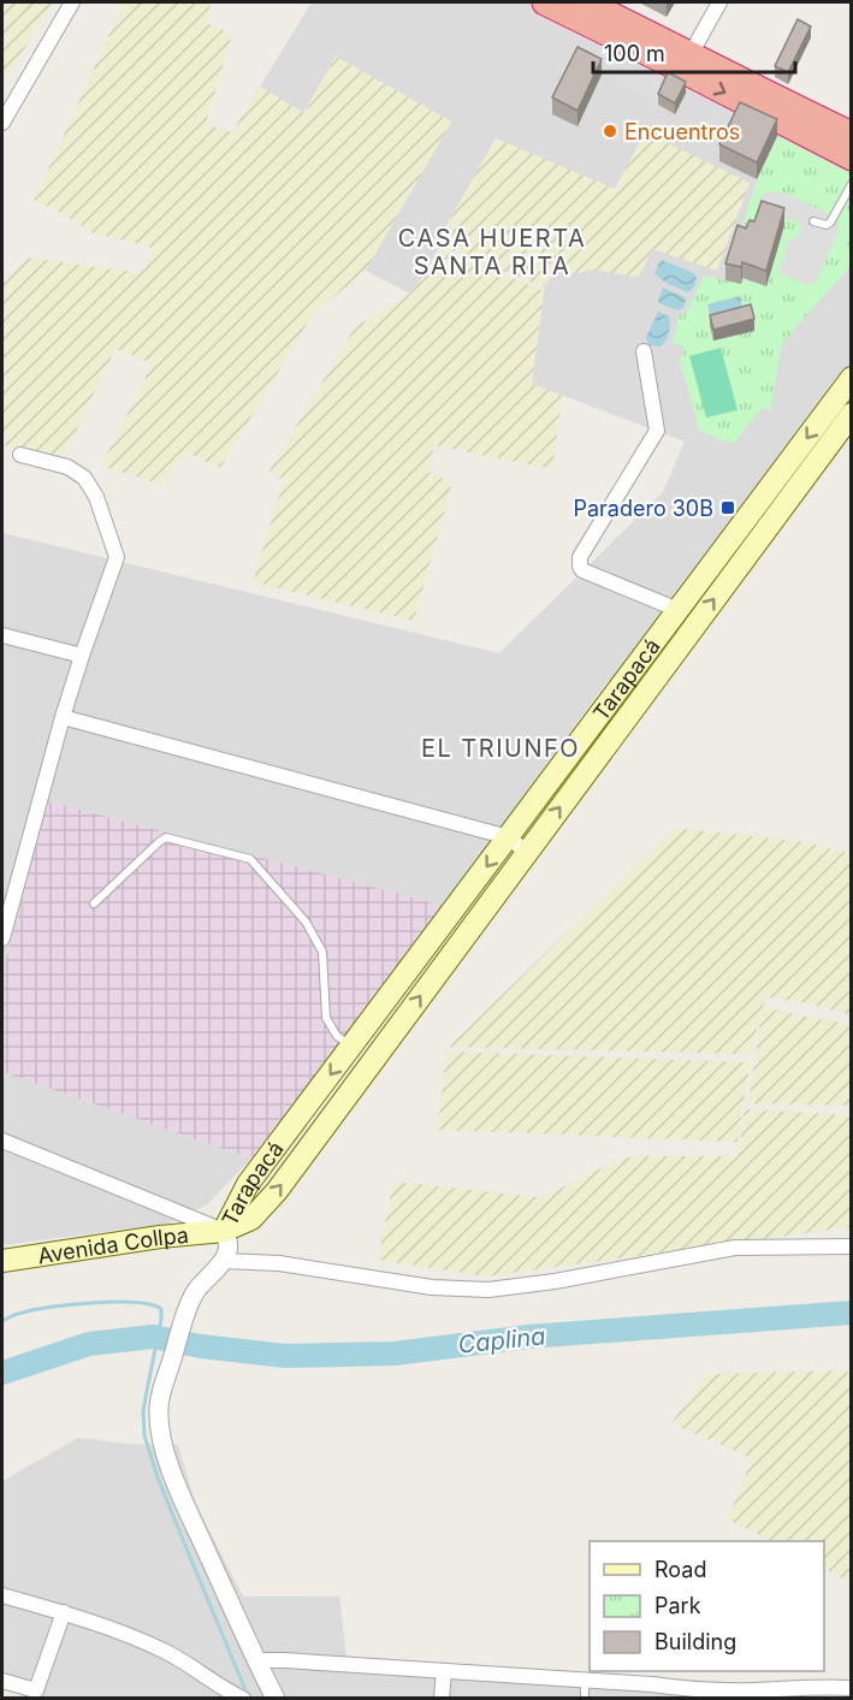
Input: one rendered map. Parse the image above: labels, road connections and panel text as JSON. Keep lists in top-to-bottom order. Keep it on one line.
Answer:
{"streets":{"main road":["Tarapacá","Avenida Collpa"]},"crossings":[["Tarapacá","Avenida Collpa"]],"districts":["CASA HUERTA SANTA RITA","EL TRIUNFO"],"water":["Caplina"],"places":{"other":["Encuentros"],"transit":["Paradero 30B"]},"legend":["Road","Park","Building"],"scale_bar":"100 m"}
